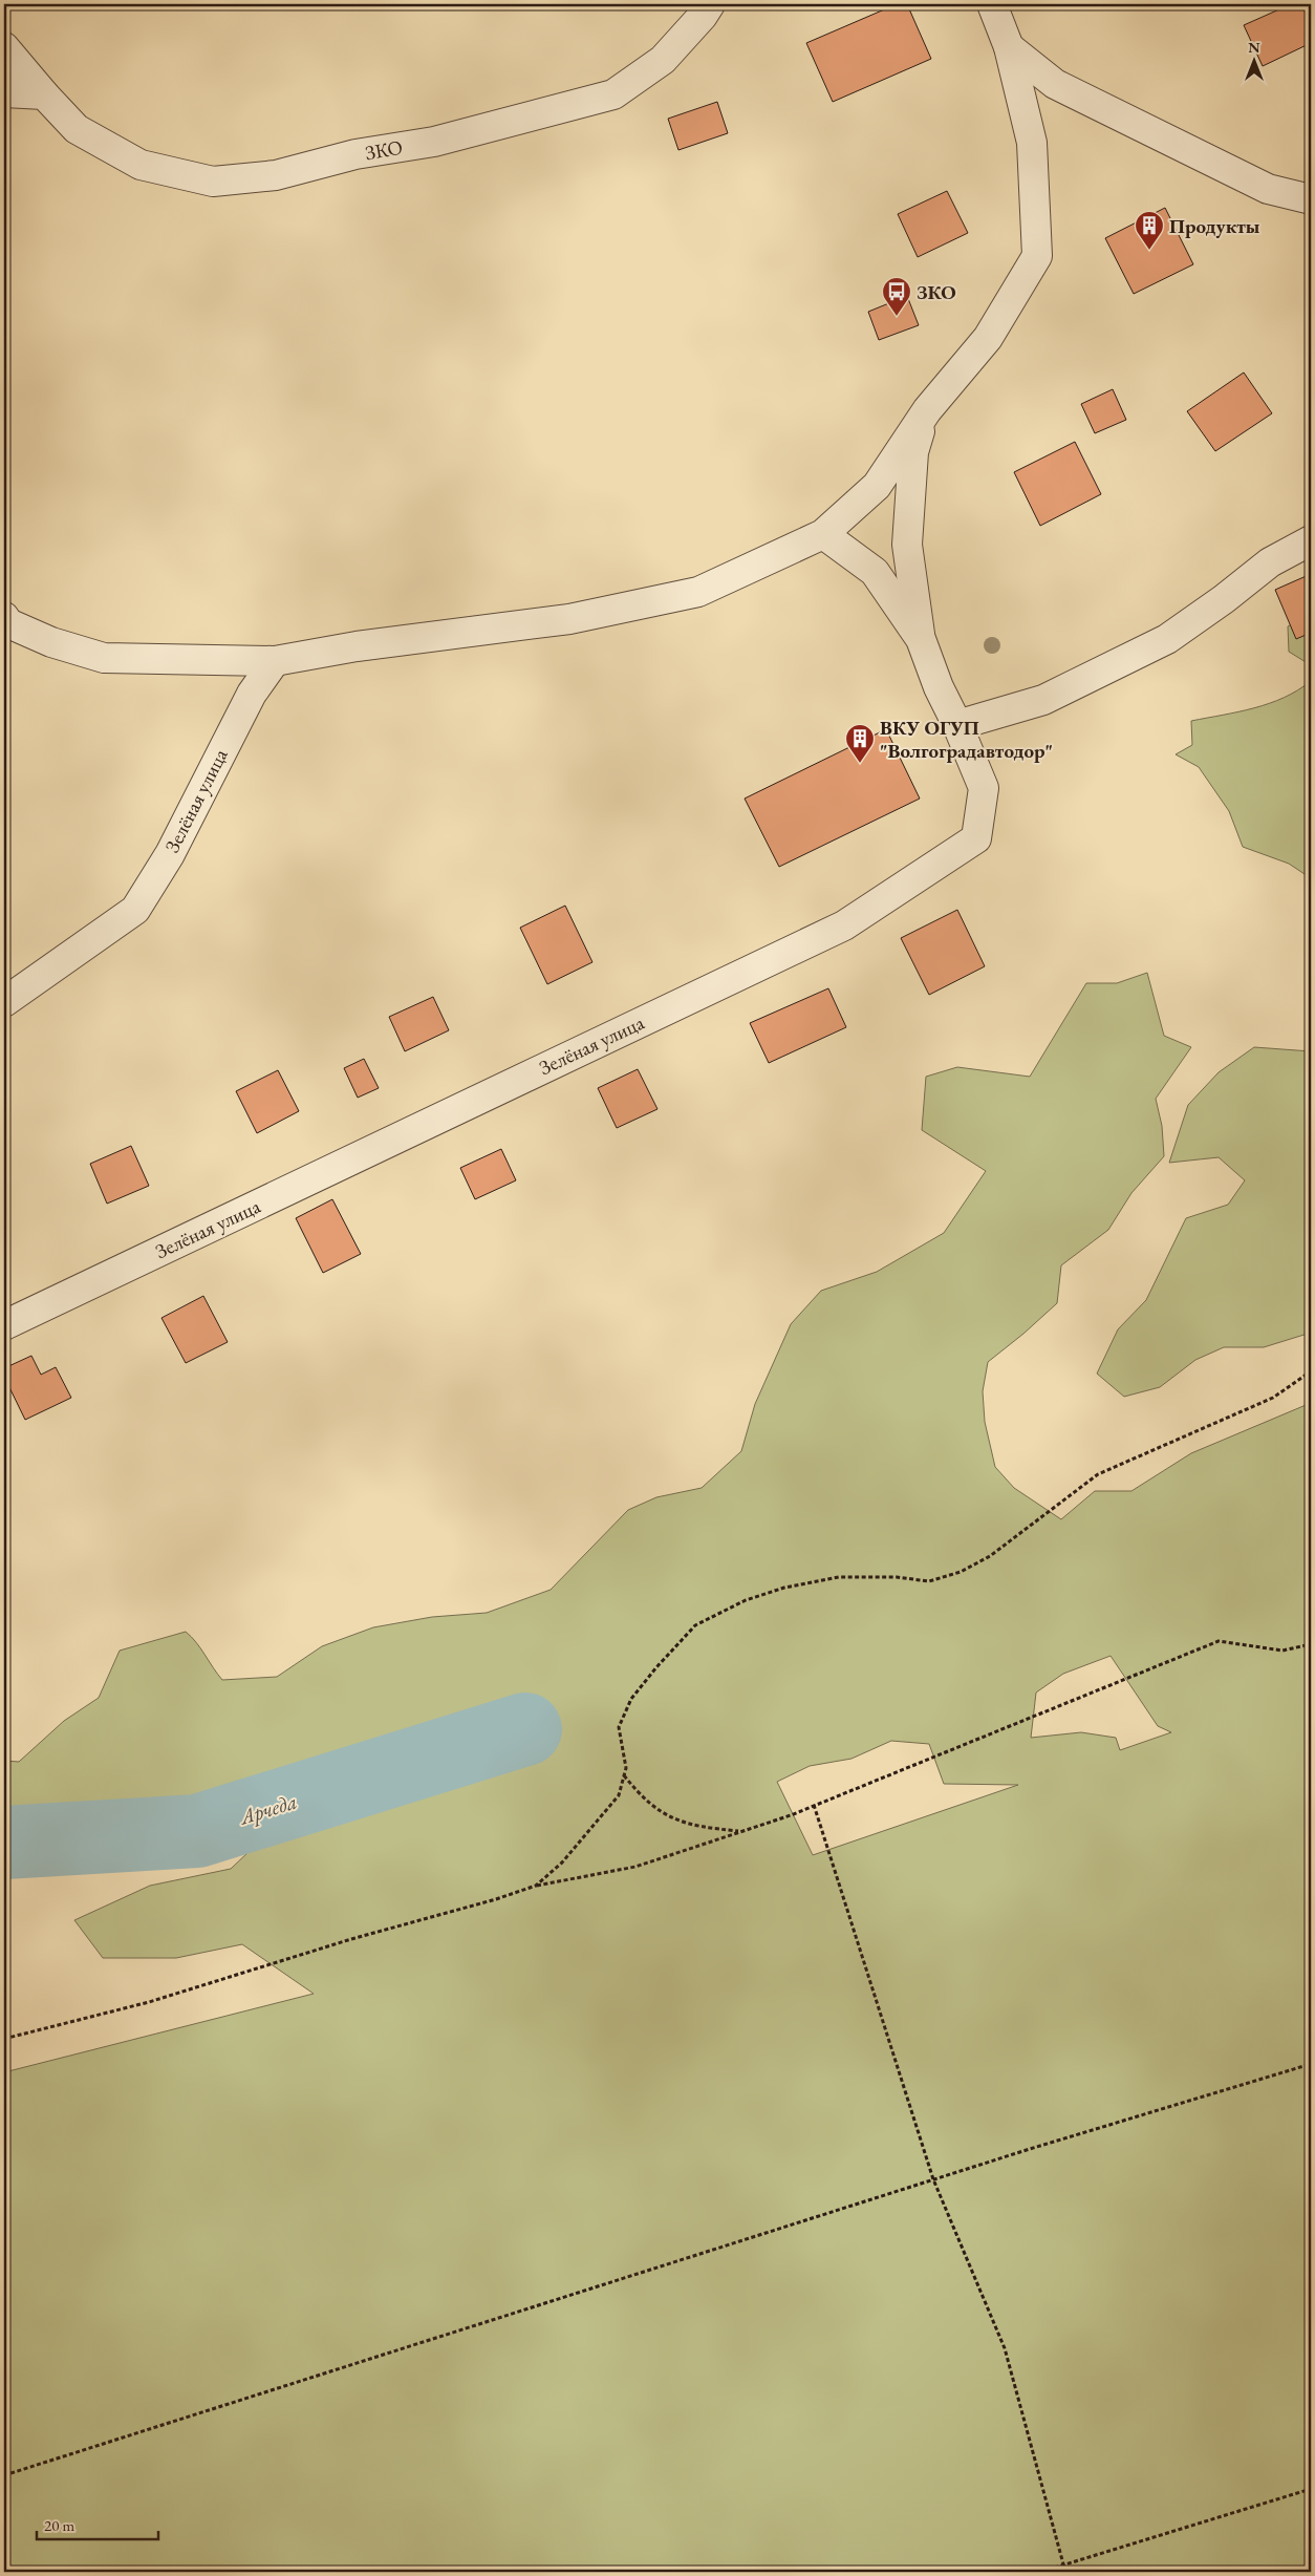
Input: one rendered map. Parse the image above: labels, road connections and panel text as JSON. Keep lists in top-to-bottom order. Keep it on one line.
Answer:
{"streets":{"street":["ЗКО","Зелёная улица"]},"water":["Арчеда"],"places":{"building":["Продукты","ВКУ ОГУП \"Волгоградавтодор\""],"bus stop":["ЗКО"]},"scale_bar":"20 m","north":"top"}
